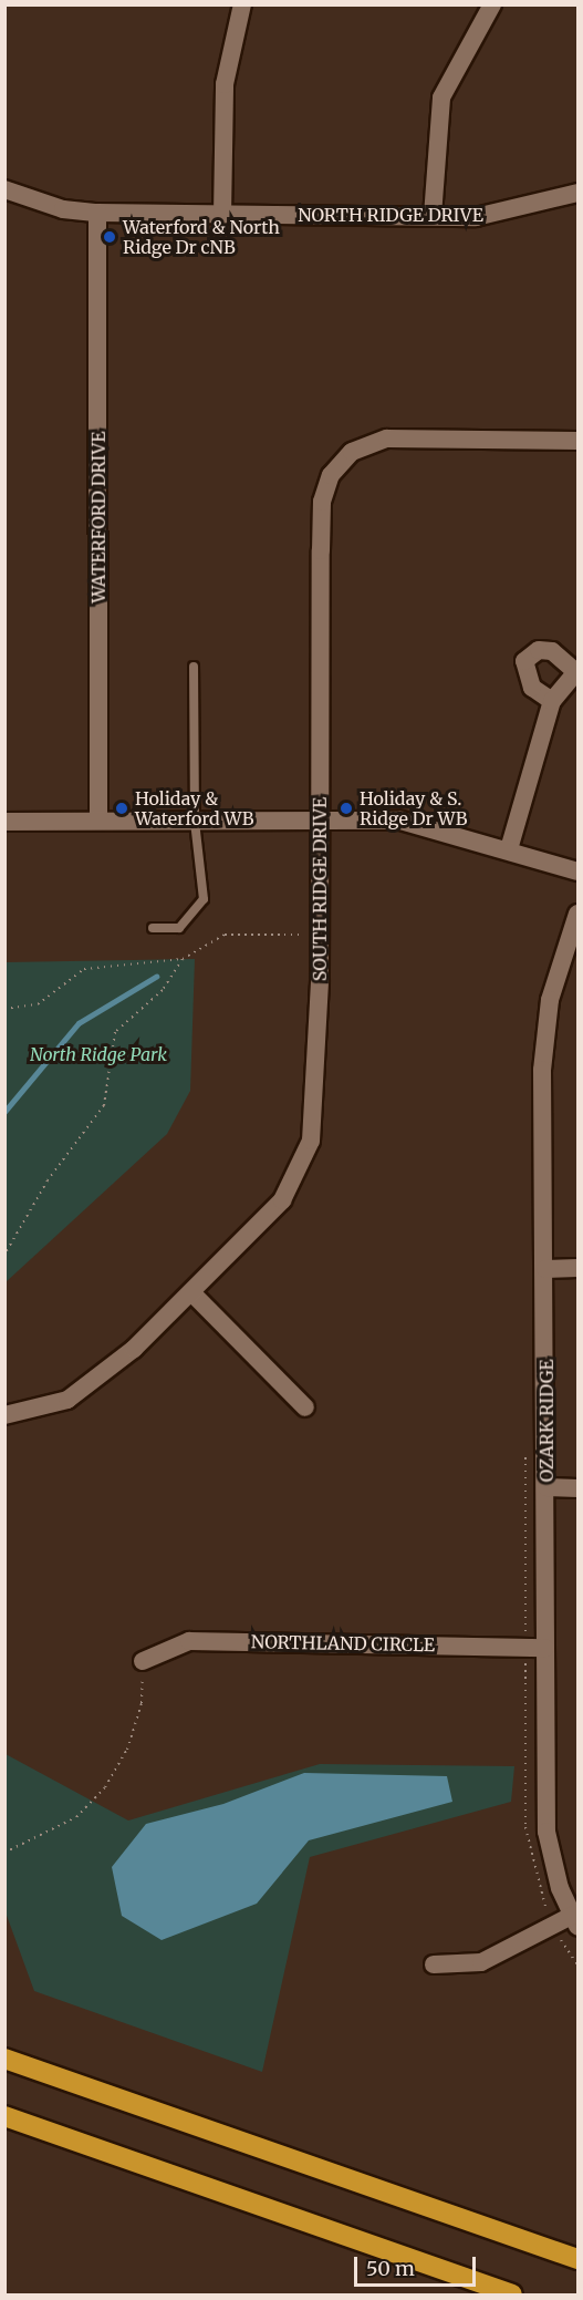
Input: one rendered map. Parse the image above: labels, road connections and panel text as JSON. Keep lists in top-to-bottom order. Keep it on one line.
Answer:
{"streets":{"street":["NORTH RIDGE DRIVE","WATERFORD DRIVE","SOUTH RIDGE DRIVE","OZARK RIDGE","NORTHLAND CIRCLE"]},"crossings":[["NORTH RIDGE DRIVE","WATERFORD DRIVE"],["OZARK RIDGE","NORTHLAND CIRCLE"]],"parks":["North Ridge Park"],"places":["Waterford & North Ridge Dr cNB","Holiday & Waterford WB","Holiday & S. Ridge Dr WB"],"scale_bar":"50 m"}
